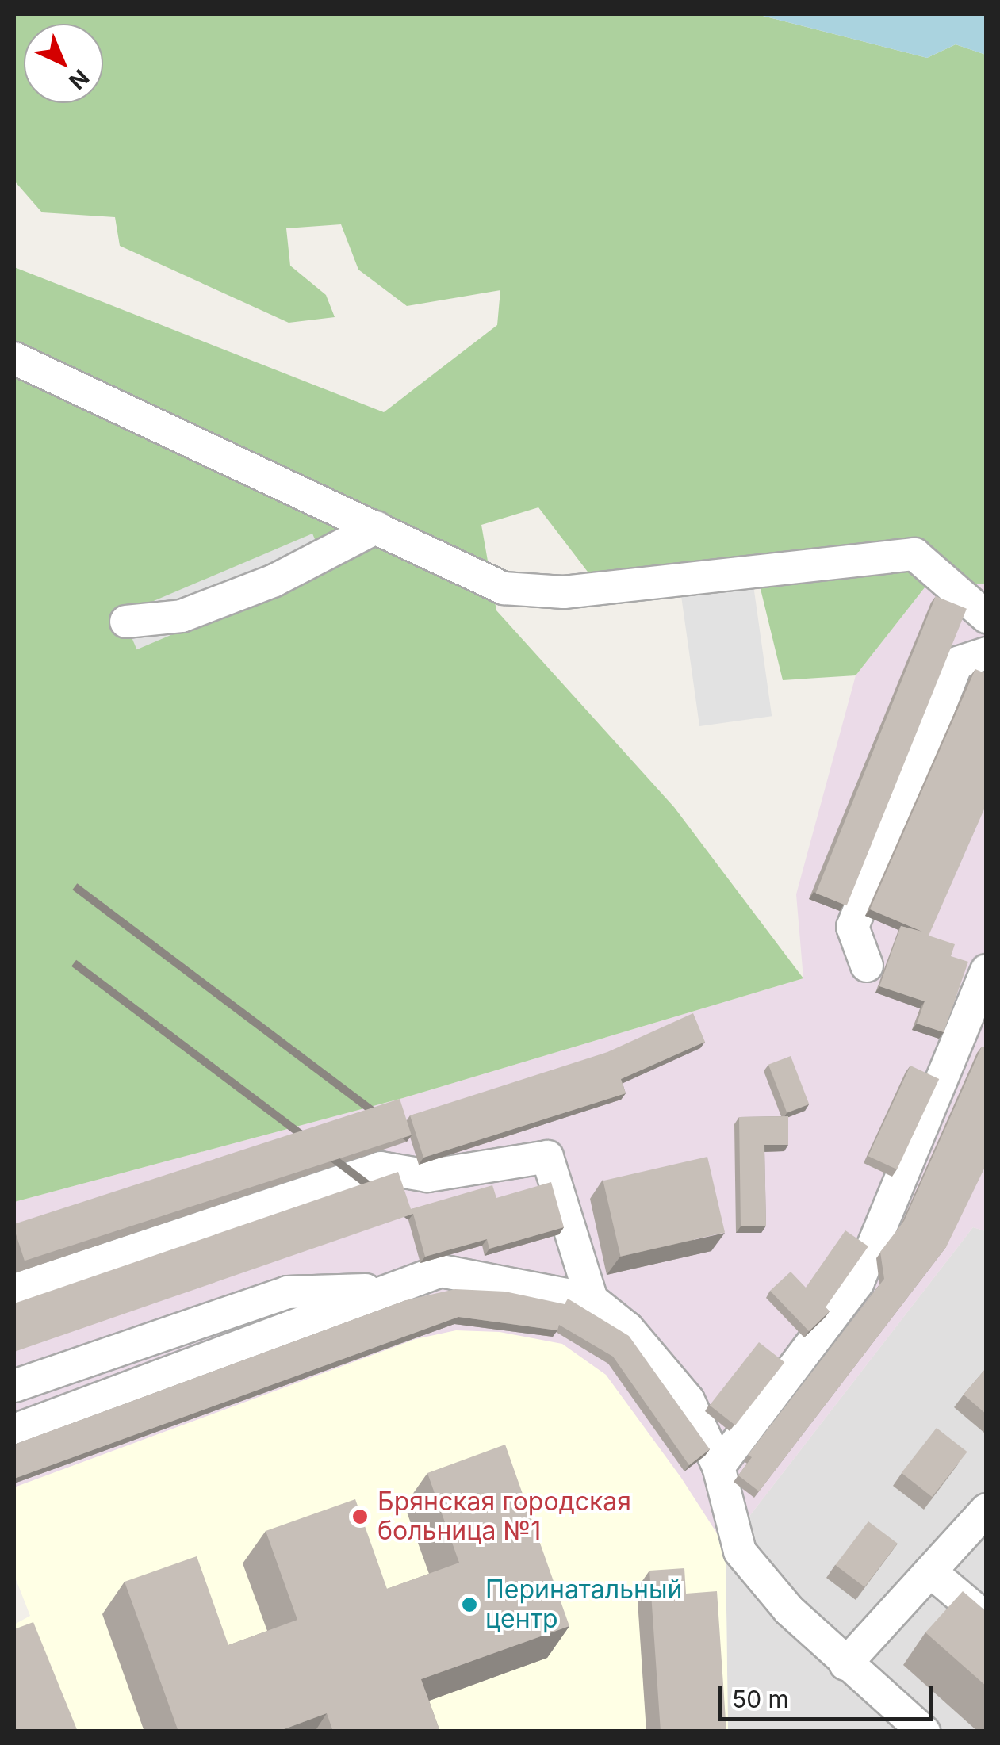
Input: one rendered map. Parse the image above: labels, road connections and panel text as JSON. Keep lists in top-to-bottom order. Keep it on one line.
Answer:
{"places":["Брянская городская больница №1","Перинатальный центр"],"scale_bar":"50 m","north":"bottom right"}
